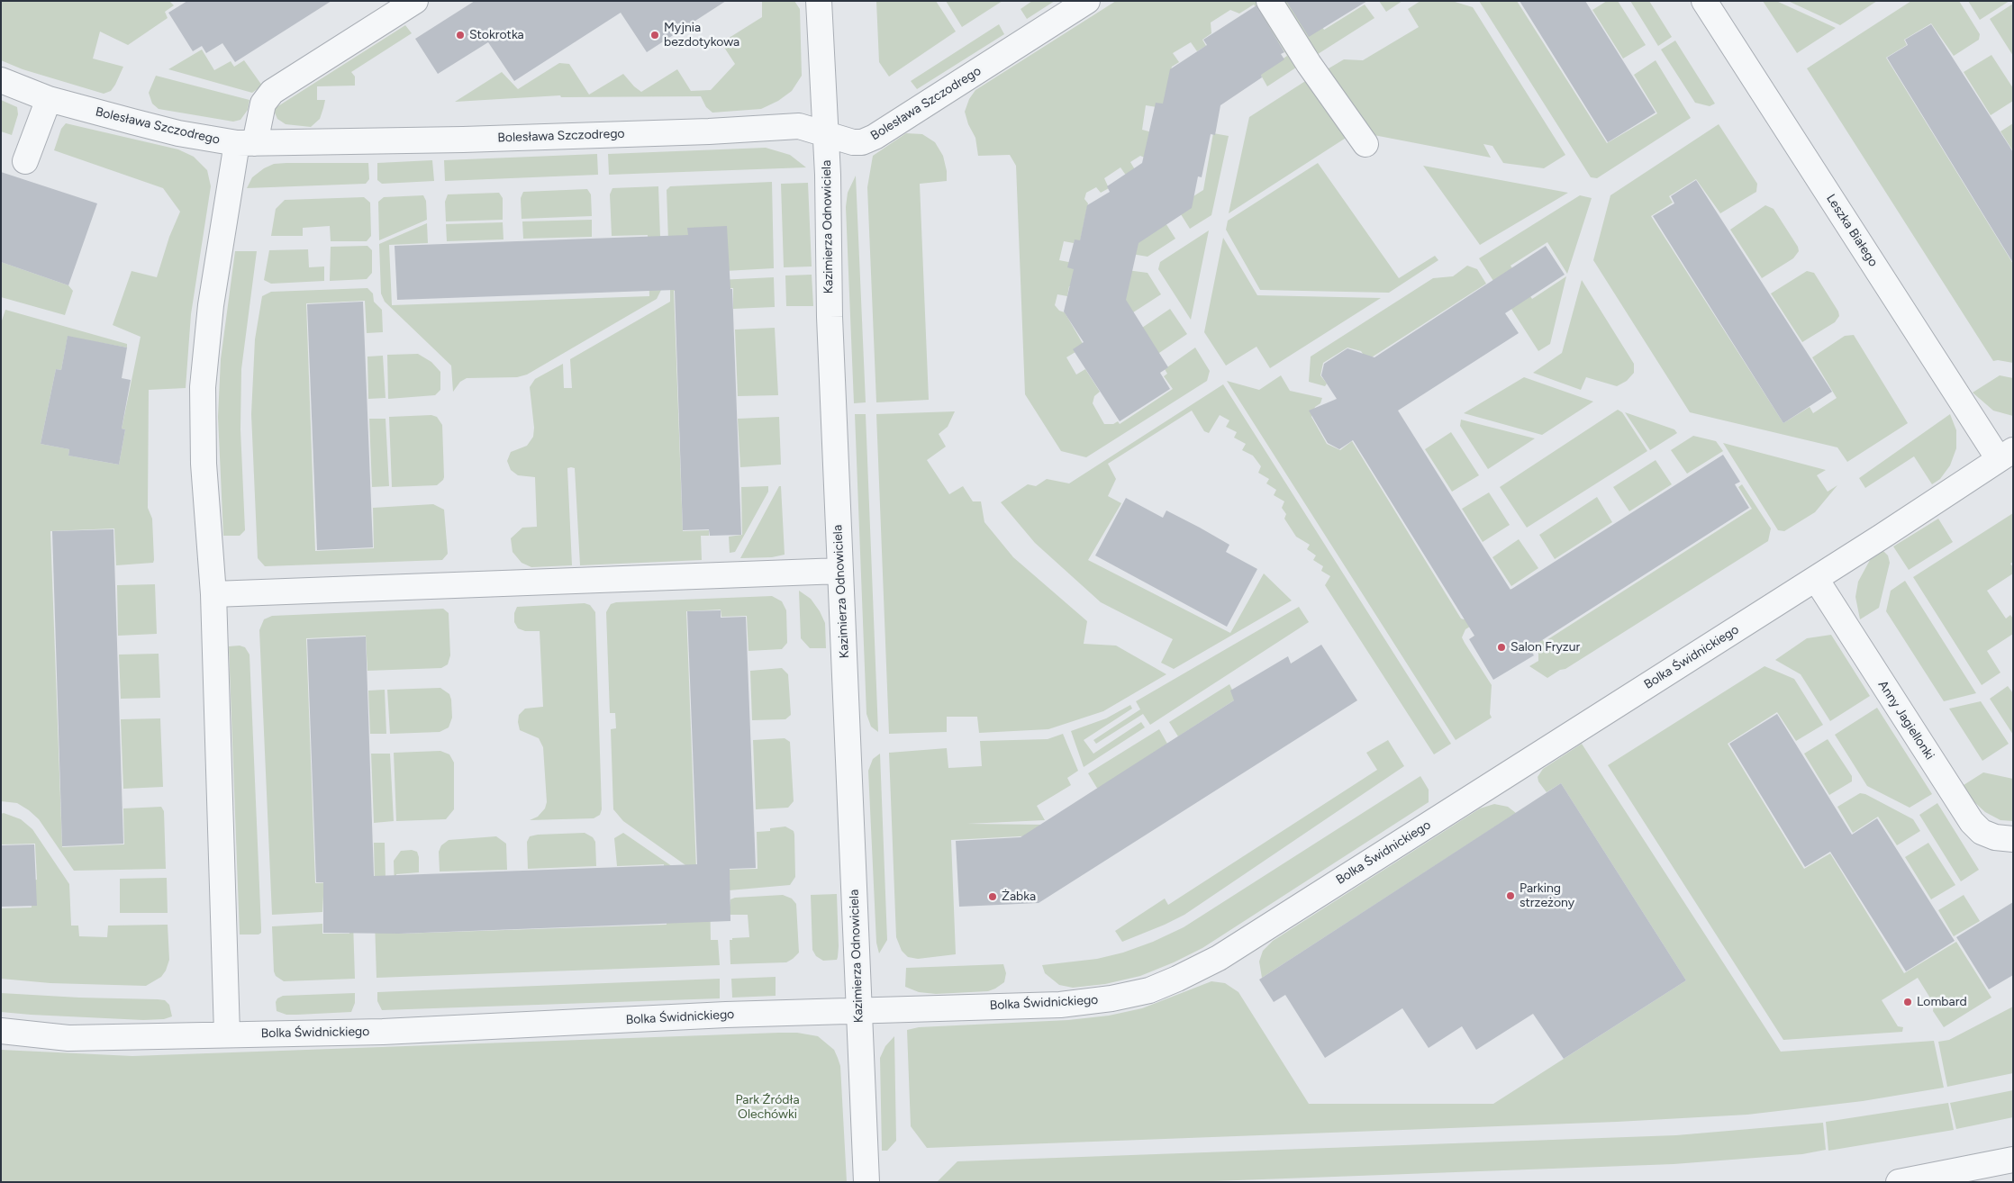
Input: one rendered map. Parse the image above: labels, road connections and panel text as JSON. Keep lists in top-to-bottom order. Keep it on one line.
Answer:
{"streets":{"street":["Bolesława Szczodrego","Kazimierza Odnowiciela","Leszka Białego","Bolka Świdnickiego","Anny Jagiellonki"]},"crossings":[["Bolesława Szczodrego","Kazimierza Odnowiciela"],["Kazimierza Odnowiciela","Bolka Świdnickiego"],["Leszka Białego","Bolka Świdnickiego"],["Bolka Świdnickiego","Anny Jagiellonki"]],"parks":["Park Źródła Olechówki"],"places":["Stokrotka","Myjnia bezdotykowa","Salon Fryzur","Parking strzeżony","Żabka","Lombard"]}
